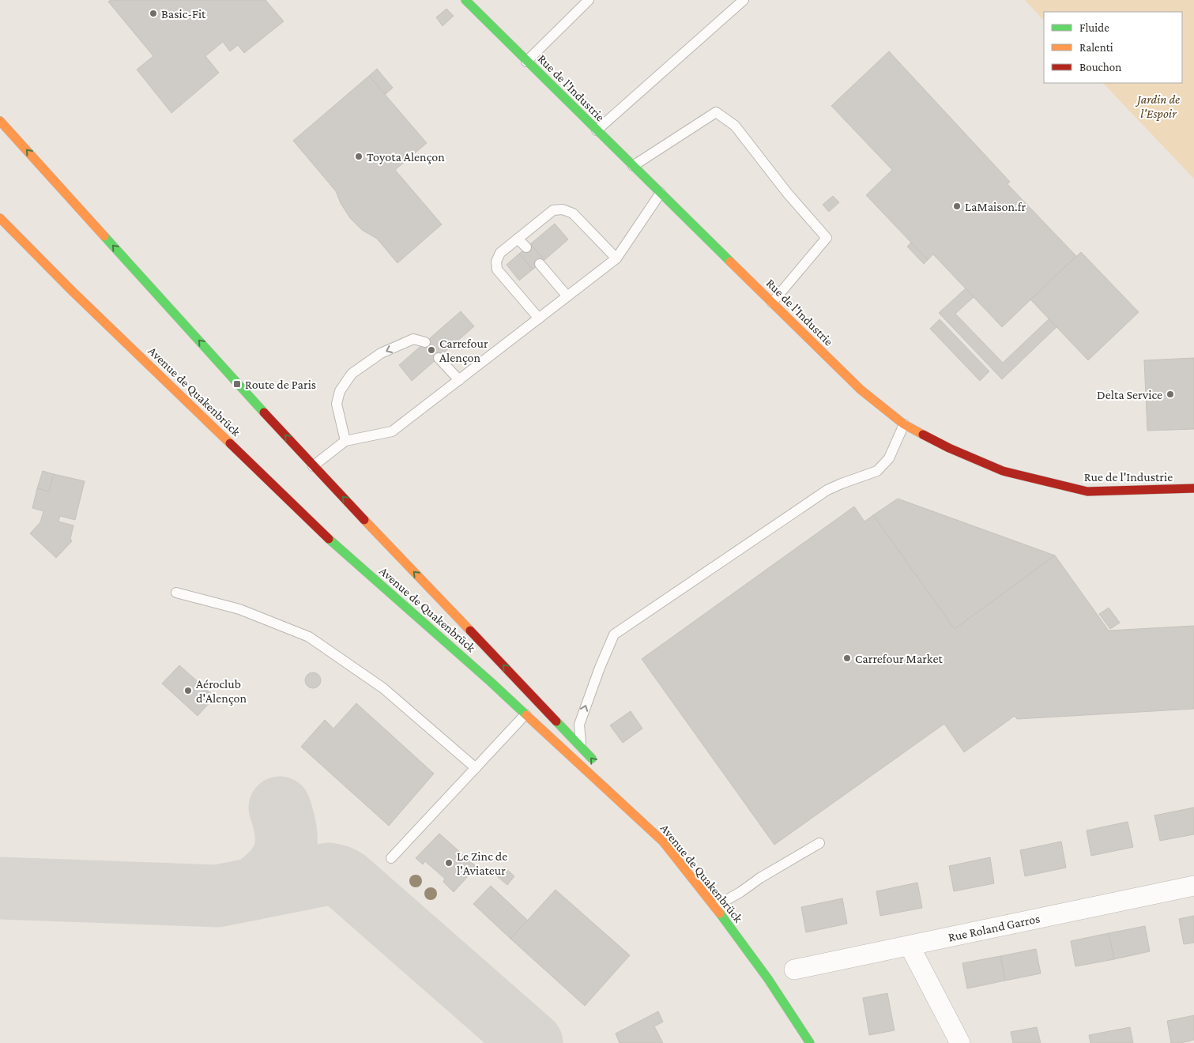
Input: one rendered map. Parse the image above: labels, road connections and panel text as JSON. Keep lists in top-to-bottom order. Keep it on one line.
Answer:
{"streets":{"street":["Rue de l'Industrie","Avenue de Quakenbrück","Rue Roland Garros"]},"parks":["Jardin de l'Espoir"],"places":{"other":["Basic-Fit","Toyota Alençon","LaMaison.fr","Carrefour Alençon","Delta Service","Carrefour Market","Aéroclub d'Alençon","Le Zinc de l'Aviateur"],"transit":["Route de Paris"]},"legend":["Fluide","Ralenti","Bouchon"]}
